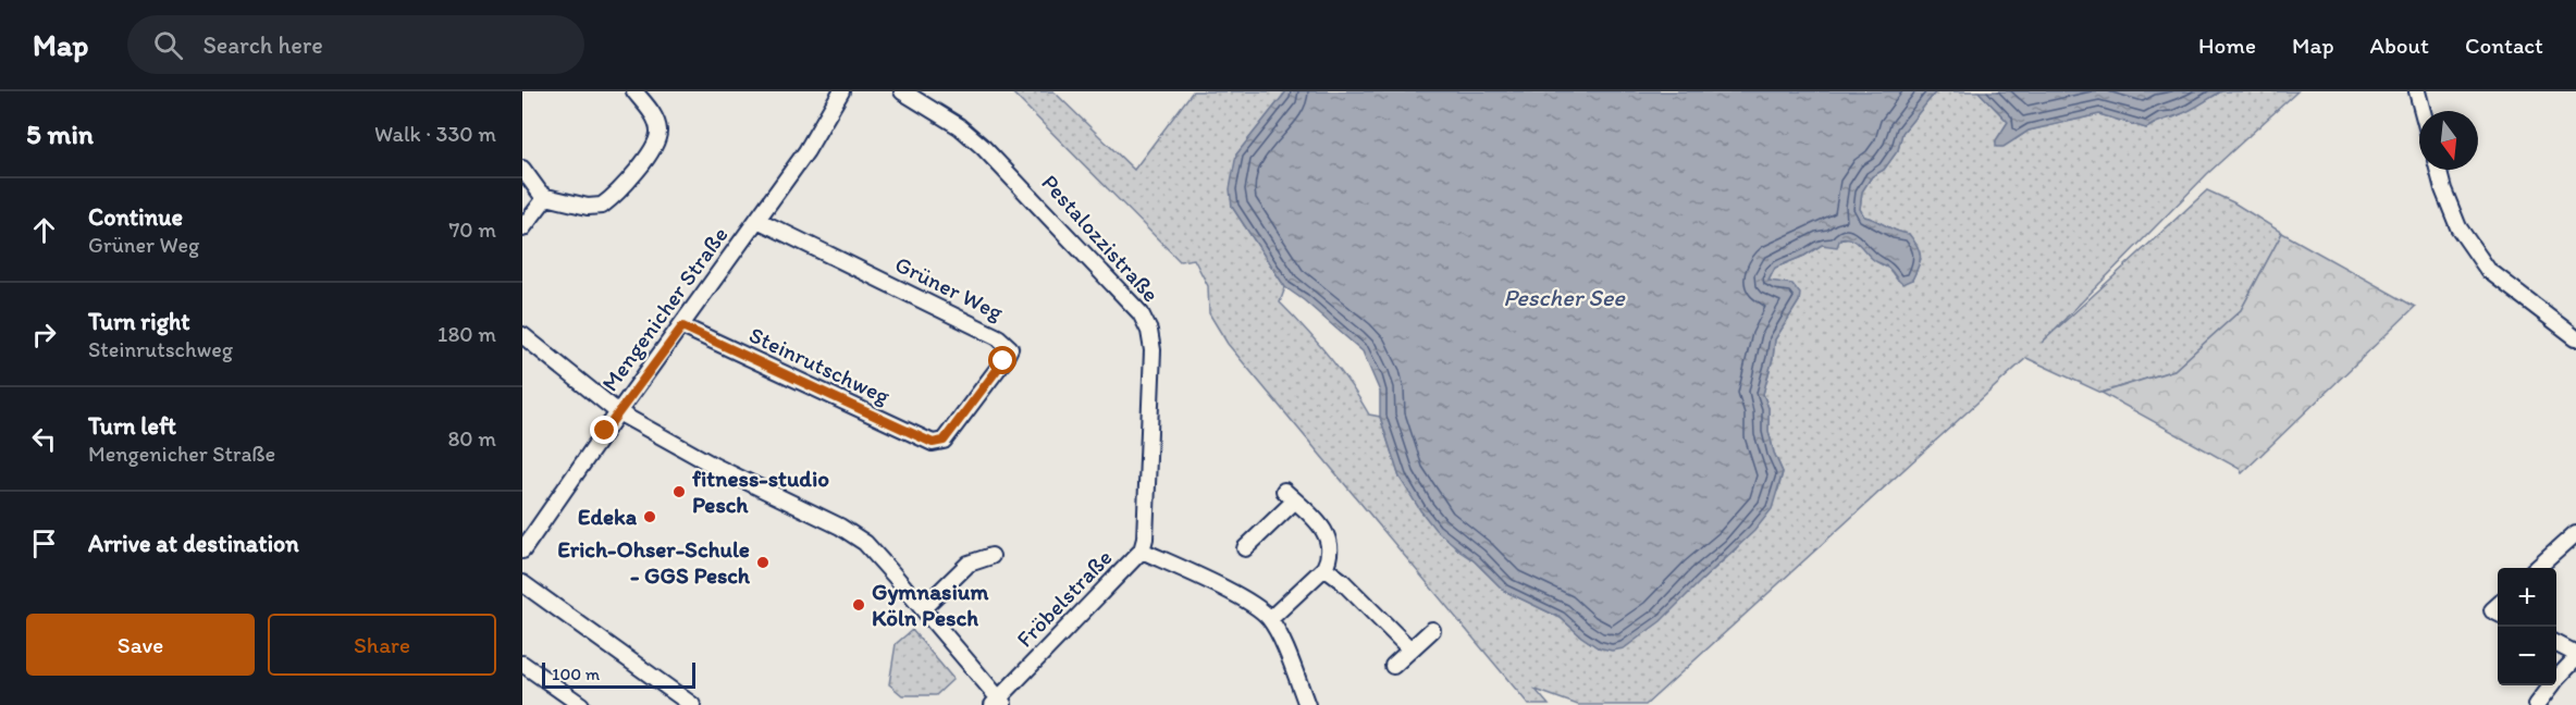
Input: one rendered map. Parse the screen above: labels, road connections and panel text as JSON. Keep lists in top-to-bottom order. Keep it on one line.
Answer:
{"streets":{"street":["Pestalozzistraße","Grüner Weg","Mengenicher Straße","Steinrutschweg","Fröbelstraße"]},"crossings":[["Pestalozzistraße","Fröbelstraße"],["Grüner Weg","Mengenicher Straße"],["Grüner Weg","Steinrutschweg"],["Mengenicher Straße","Steinrutschweg"]],"water":["Pescher See"],"places":["fitness-studio Pesch","Edeka","Erich-Ohser-Schule - GGS Pesch","Gymnasium Köln Pesch"],"scale_bar":"100 m","north":"bottom","page":{"header":"Map","search":"Search here","nav":["Home","Map","About","Contact"],"heading":["5 min","Walk · 330 m"],"list":[["Continue","Grüner Weg","70 m"],["Turn right","Steinrutschweg","180 m"],["Turn left","Mengenicher Straße","80 m"],"Arrive at destination"],"map_buttons":["+","−"],"buttons":["Save","Share"],"scale":"100 m"}}
